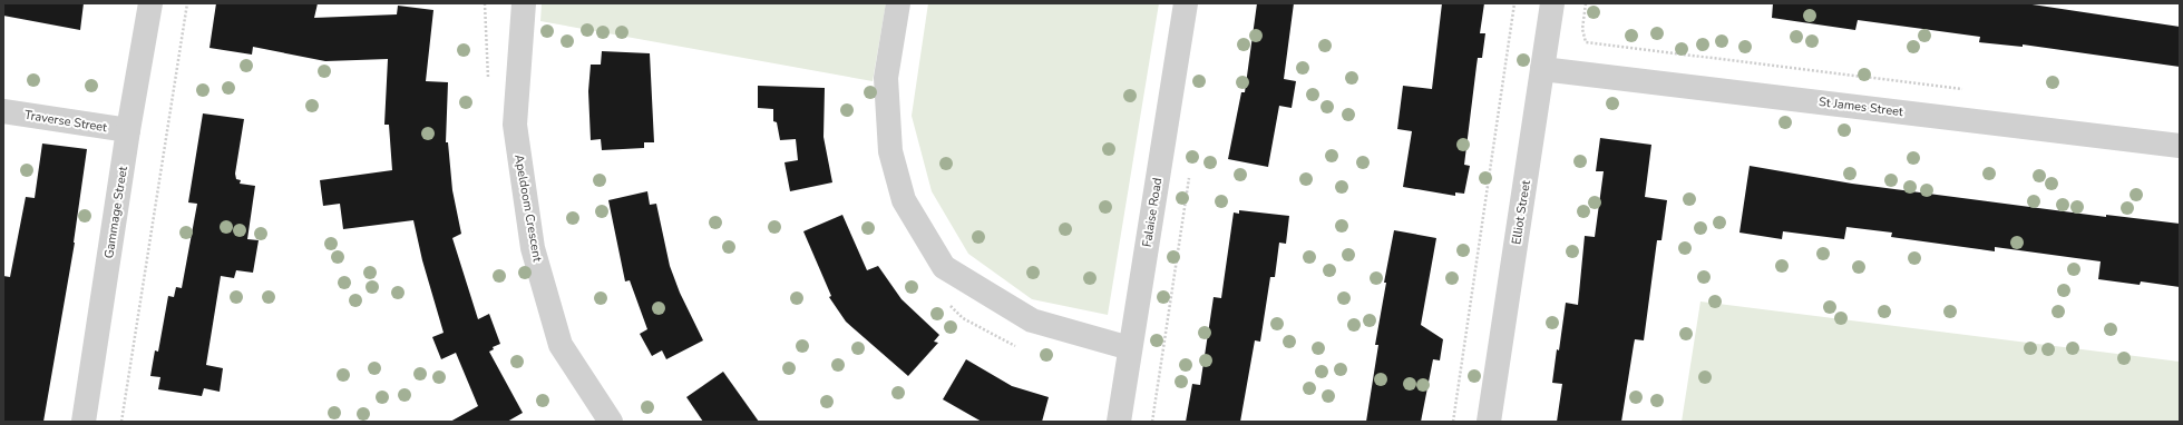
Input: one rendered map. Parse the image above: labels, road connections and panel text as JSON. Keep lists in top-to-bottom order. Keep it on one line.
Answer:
{"streets":{"street":["St James Street","Traverse Street","Apeldoom Crescent","Gammage Street","Falaise Road","Elliot Street"]},"crossings":[["St James Street","Elliot Street"],["Traverse Street","Gammage Street"]]}
